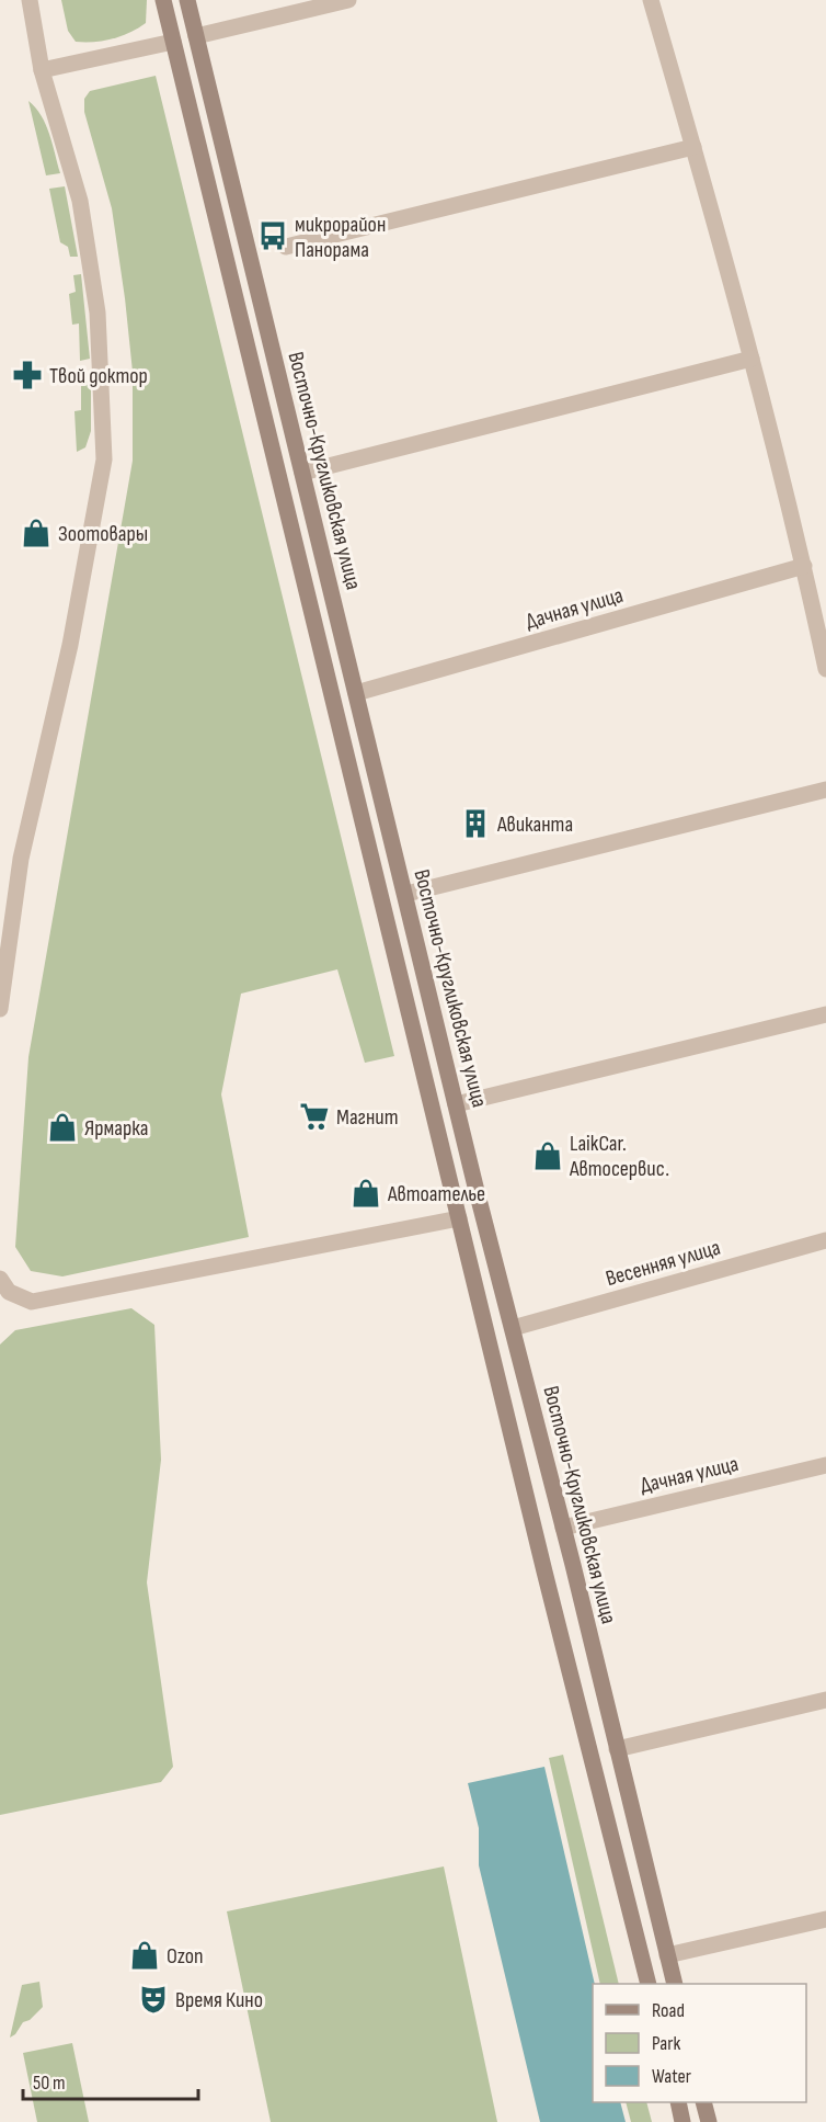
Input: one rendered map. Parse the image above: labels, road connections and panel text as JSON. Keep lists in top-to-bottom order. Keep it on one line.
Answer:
{"streets":{"main road":["Восточно-Кругликовская улица"],"street":["Дачная улица","Весенняя улица"]},"crossings":[["Восточно-Кругликовская улица","Дачная улица"],["Восточно-Кругликовская улица","Весенняя улица"]],"places":{"bus stop":["микрорайон Панорама"],"pharmacy":["Твой доктор"],"shop":["Зоотовары","Ярмарка","LaikCar. Автосервис.","Автоателье","Ozon"],"building":["Авиканта"],"supermarket":["Магнит"],"theatre":["Время Кино"]},"legend":["Road","Park","Water"],"scale_bar":"50 m"}
